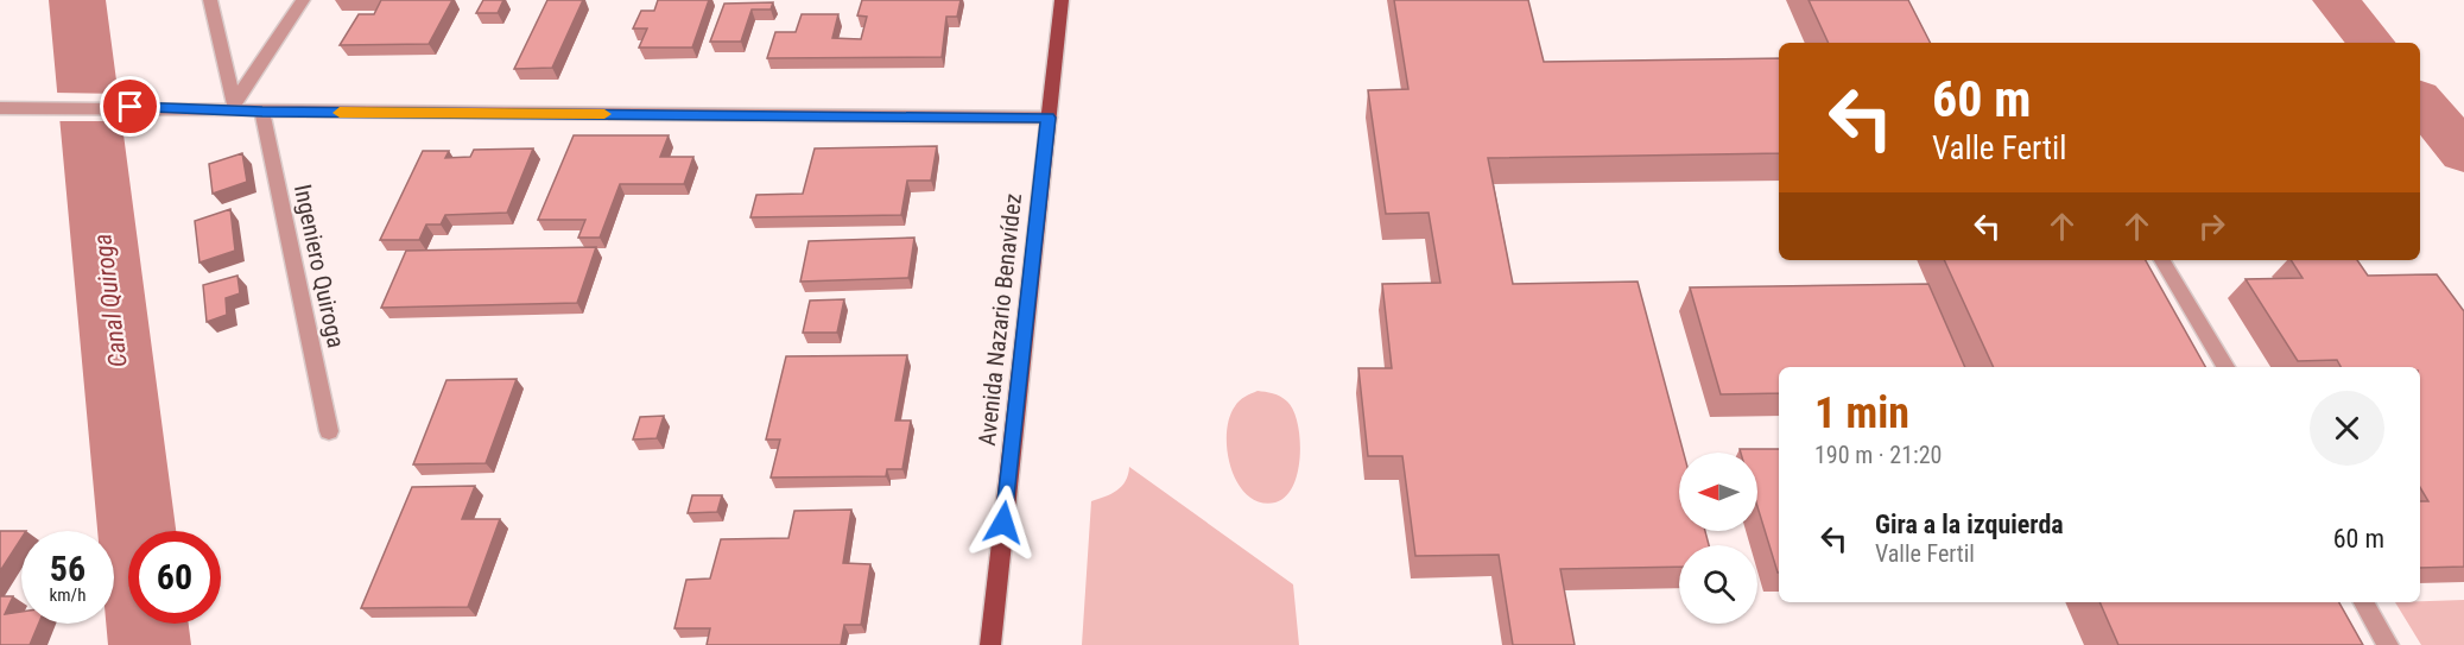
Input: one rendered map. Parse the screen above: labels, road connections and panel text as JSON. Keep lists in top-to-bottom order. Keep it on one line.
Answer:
{"streets":{"main road":["Avenida Nazario Benavídez"],"street":["Ingeniero Quiroga"]},"water":["Canal Quiroga"],"north":"left","page":{"turn":["60 m","Valle Fertil"],"heading":["1 min","190 m · 21:20"],"list":[{"name":"Gira a la izquierda","note":"Valle Fertil","value":"60 m"}],"speed":"56 km/h","limit":"60"}}
